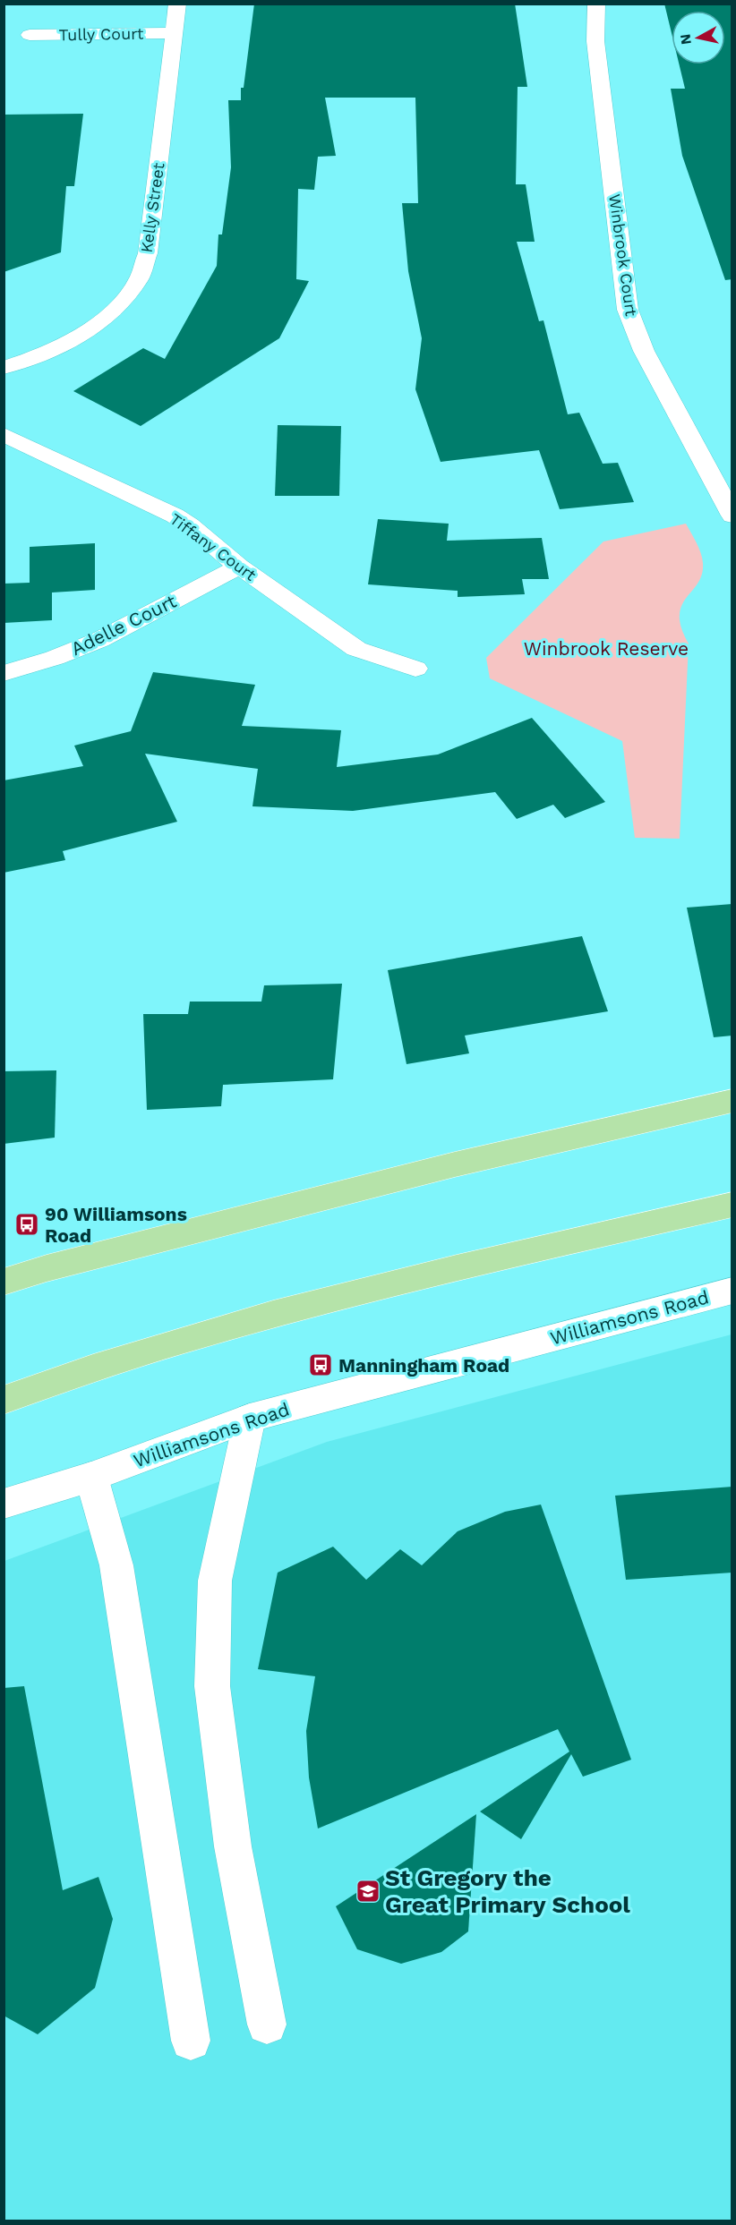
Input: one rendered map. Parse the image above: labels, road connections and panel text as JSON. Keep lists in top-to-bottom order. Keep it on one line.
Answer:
{"streets":{"street":["Tully Court","Kelly Street","Winbrook Court","Tiffany Court","Adelle Court","Williamsons Road"]},"crossings":[["Tully Court","Kelly Street"],["Tiffany Court","Adelle Court"]],"parks":["Winbrook Reserve"],"places":{"bus stop":["90 Williamsons Road","Manningham Road"],"school or university":["St Gregory the Great Primary School"]},"north":"left"}
